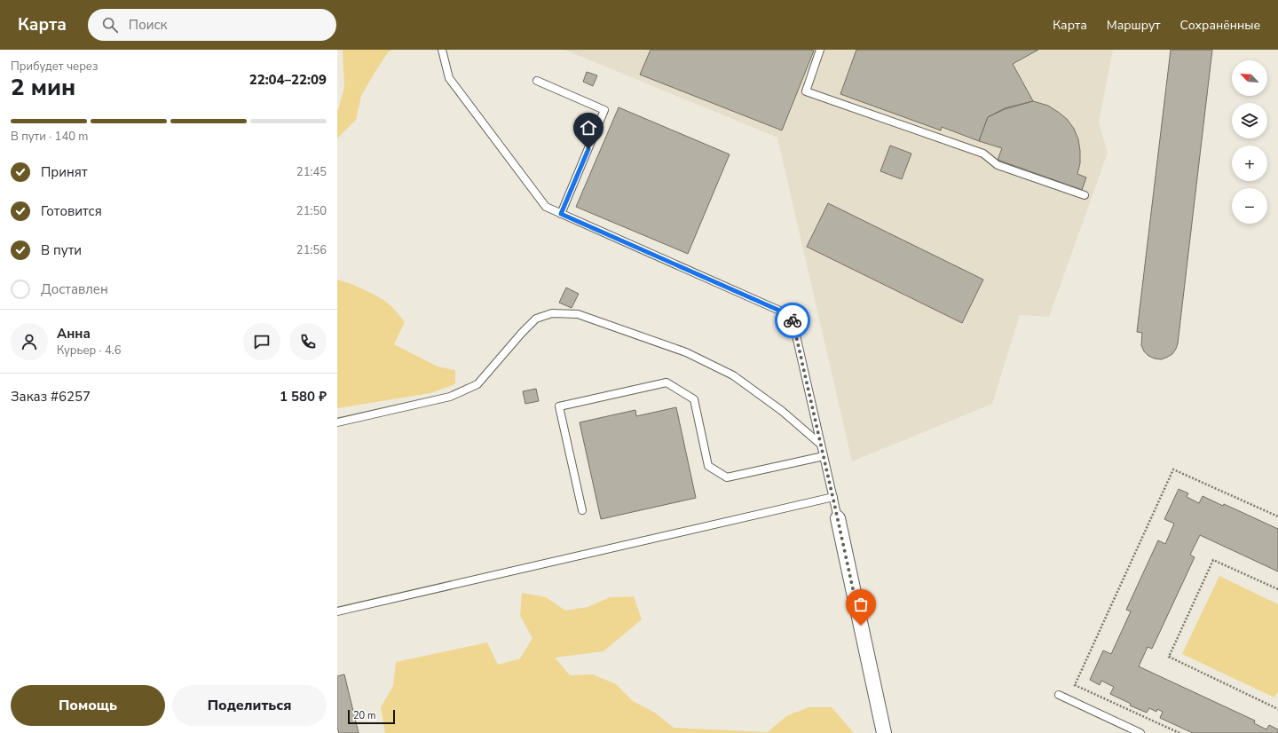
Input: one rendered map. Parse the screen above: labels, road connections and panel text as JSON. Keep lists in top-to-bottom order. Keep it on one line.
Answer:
{"scale_bar":"20 m","north":"top left","page":{"header":"Карта","search":"Поиск","nav":["Карта","Маршрут","Сохранённые"],"heading":["2 мин","Прибудет через","22:04–22:09"],"panel":["Анна","Курьер · 4.6","Заказ #6257","1 580 ₽"],"map_buttons":["+","−"],"bar":"В пути · 140 m","list":[["Принят","21:45"],["Готовится","21:50"],["В пути","21:56"],"Доставлен"],"buttons":["Помощь","Поделиться"],"scale":"20 m"}}
